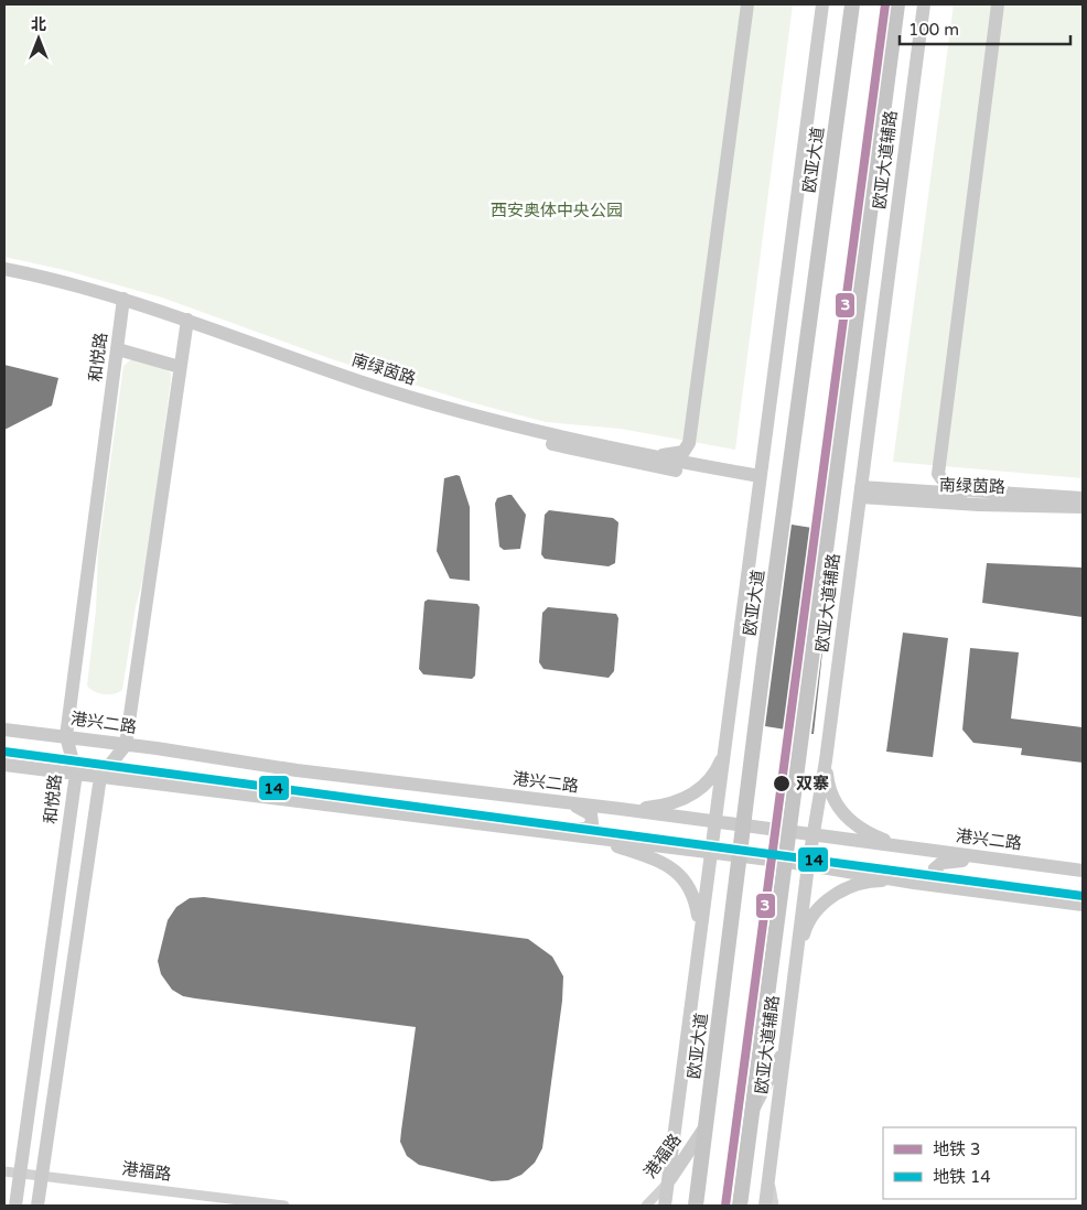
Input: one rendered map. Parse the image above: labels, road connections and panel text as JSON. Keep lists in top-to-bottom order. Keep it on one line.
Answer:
{"streets":{"main road":["欧亚大道"],"street":["欧亚大道辅路","和悦路","南绿茵路","港兴二路","港福路"]},"crossings":[["欧亚大道","港兴二路"],["欧亚大道","港福路"],["欧亚大道辅路","南绿茵路"],["欧亚大道辅路","港兴二路"],["和悦路","南绿茵路"],["和悦路","港兴二路"],["和悦路","港福路"]],"parks":["西安奥体中央公园"],"places":["双寨"],"lines":["metro line 3","metro line 14"],"legend":["地铁 3","地铁 14"],"scale_bar":"100 m","north":"top"}
